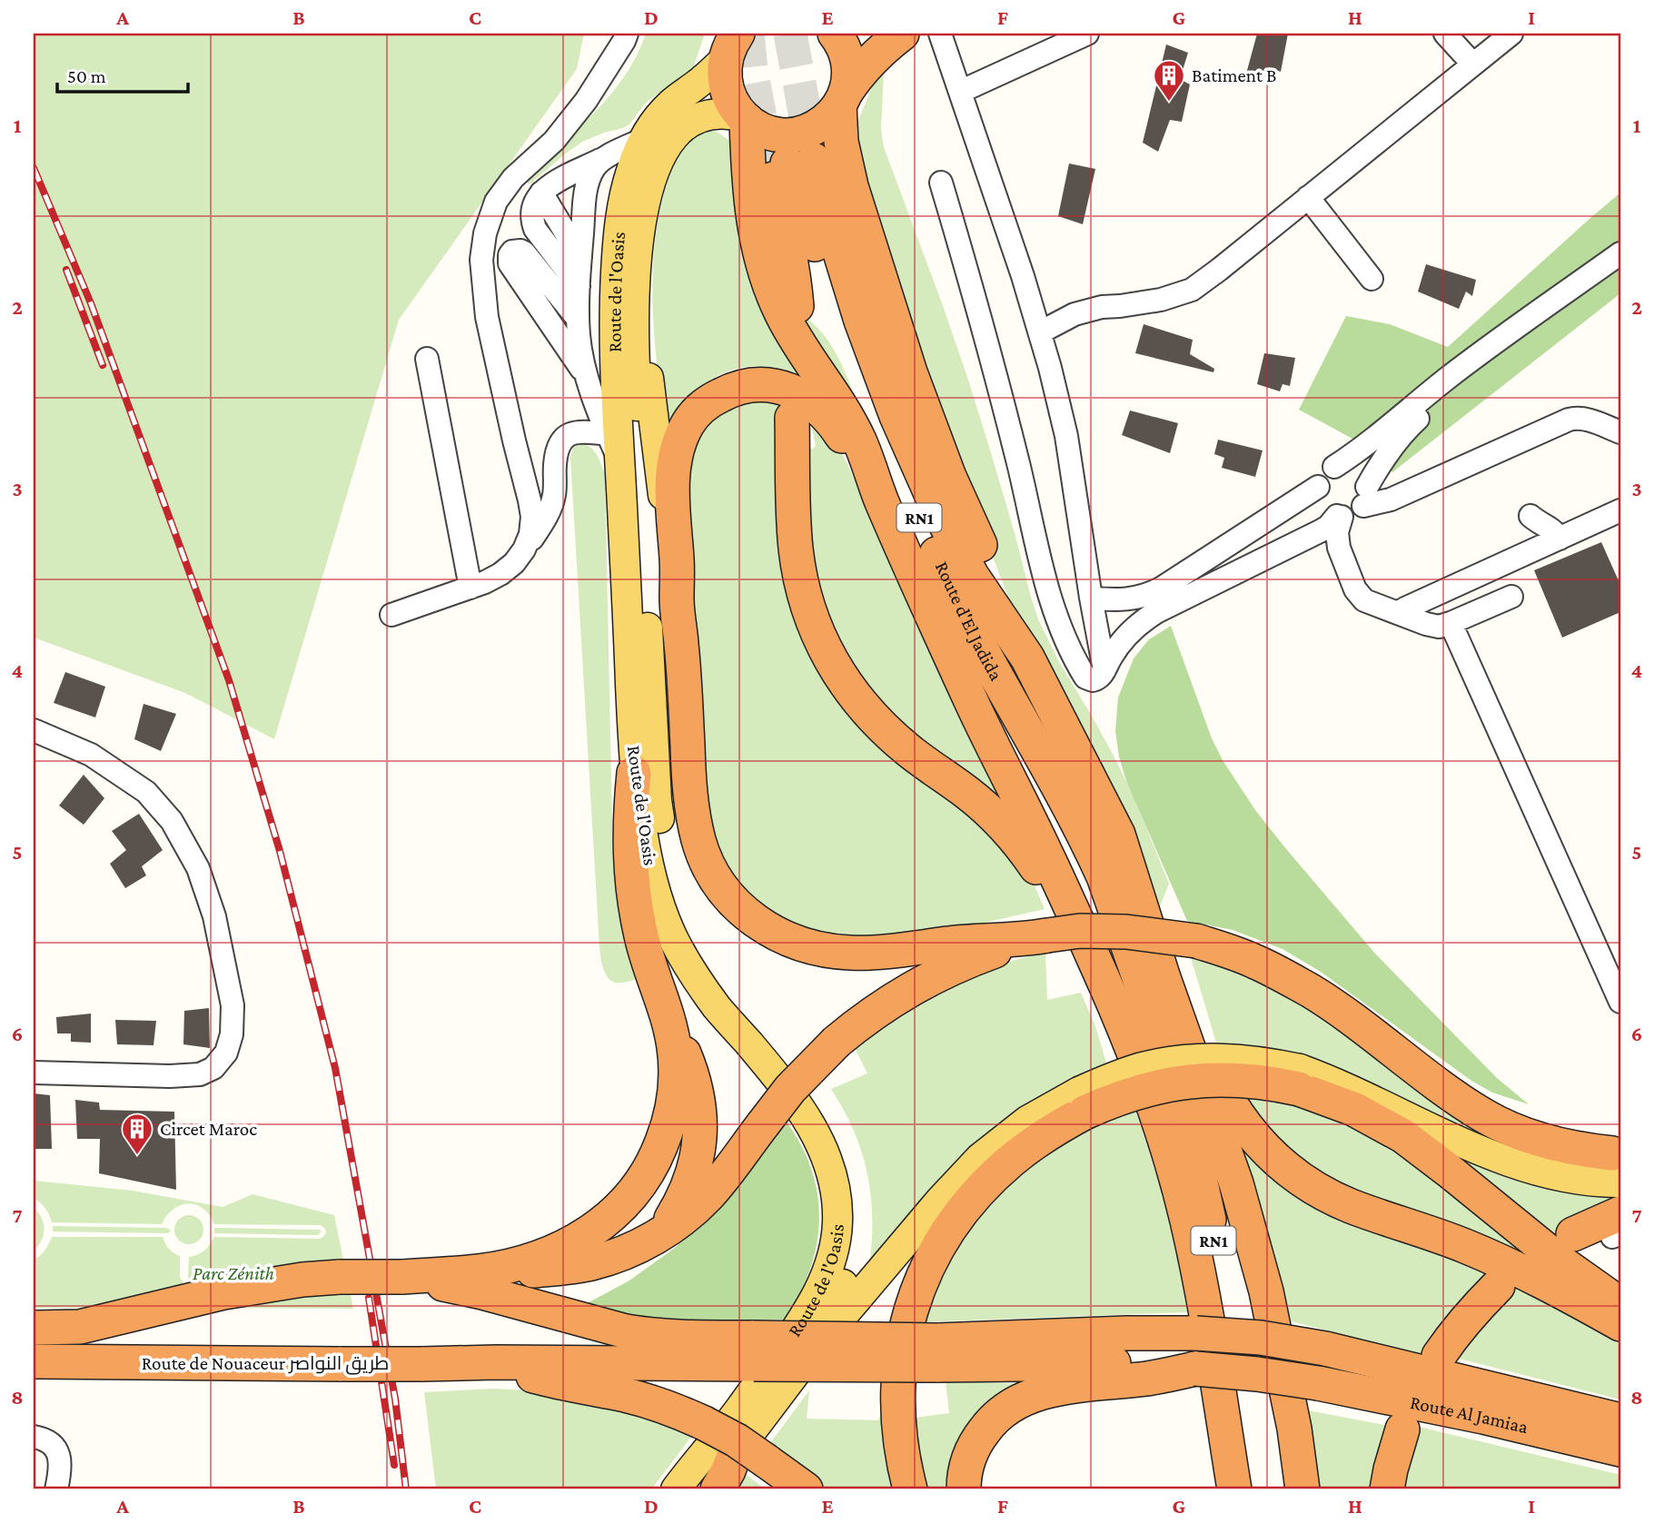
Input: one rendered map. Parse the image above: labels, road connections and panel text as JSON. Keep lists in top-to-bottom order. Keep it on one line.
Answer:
{"streets":{"highway":["RN1","Route d'El Jadida","Route de Nouaceur طريق النواصر","Route Al Jamiaa"],"main road":["Route de l'Oasis"]},"crossings":[["RN1","Route d'El Jadida"]],"parks":["Parc Zénith"],"places":{"building":["Batiment B","Circet Maroc"]},"scale_bar":"50 m","grid":{"columns":["A","B","C","D","E","F","G","H","I"],"rows":["1","2","3","4","5","6","7","8"]}}
